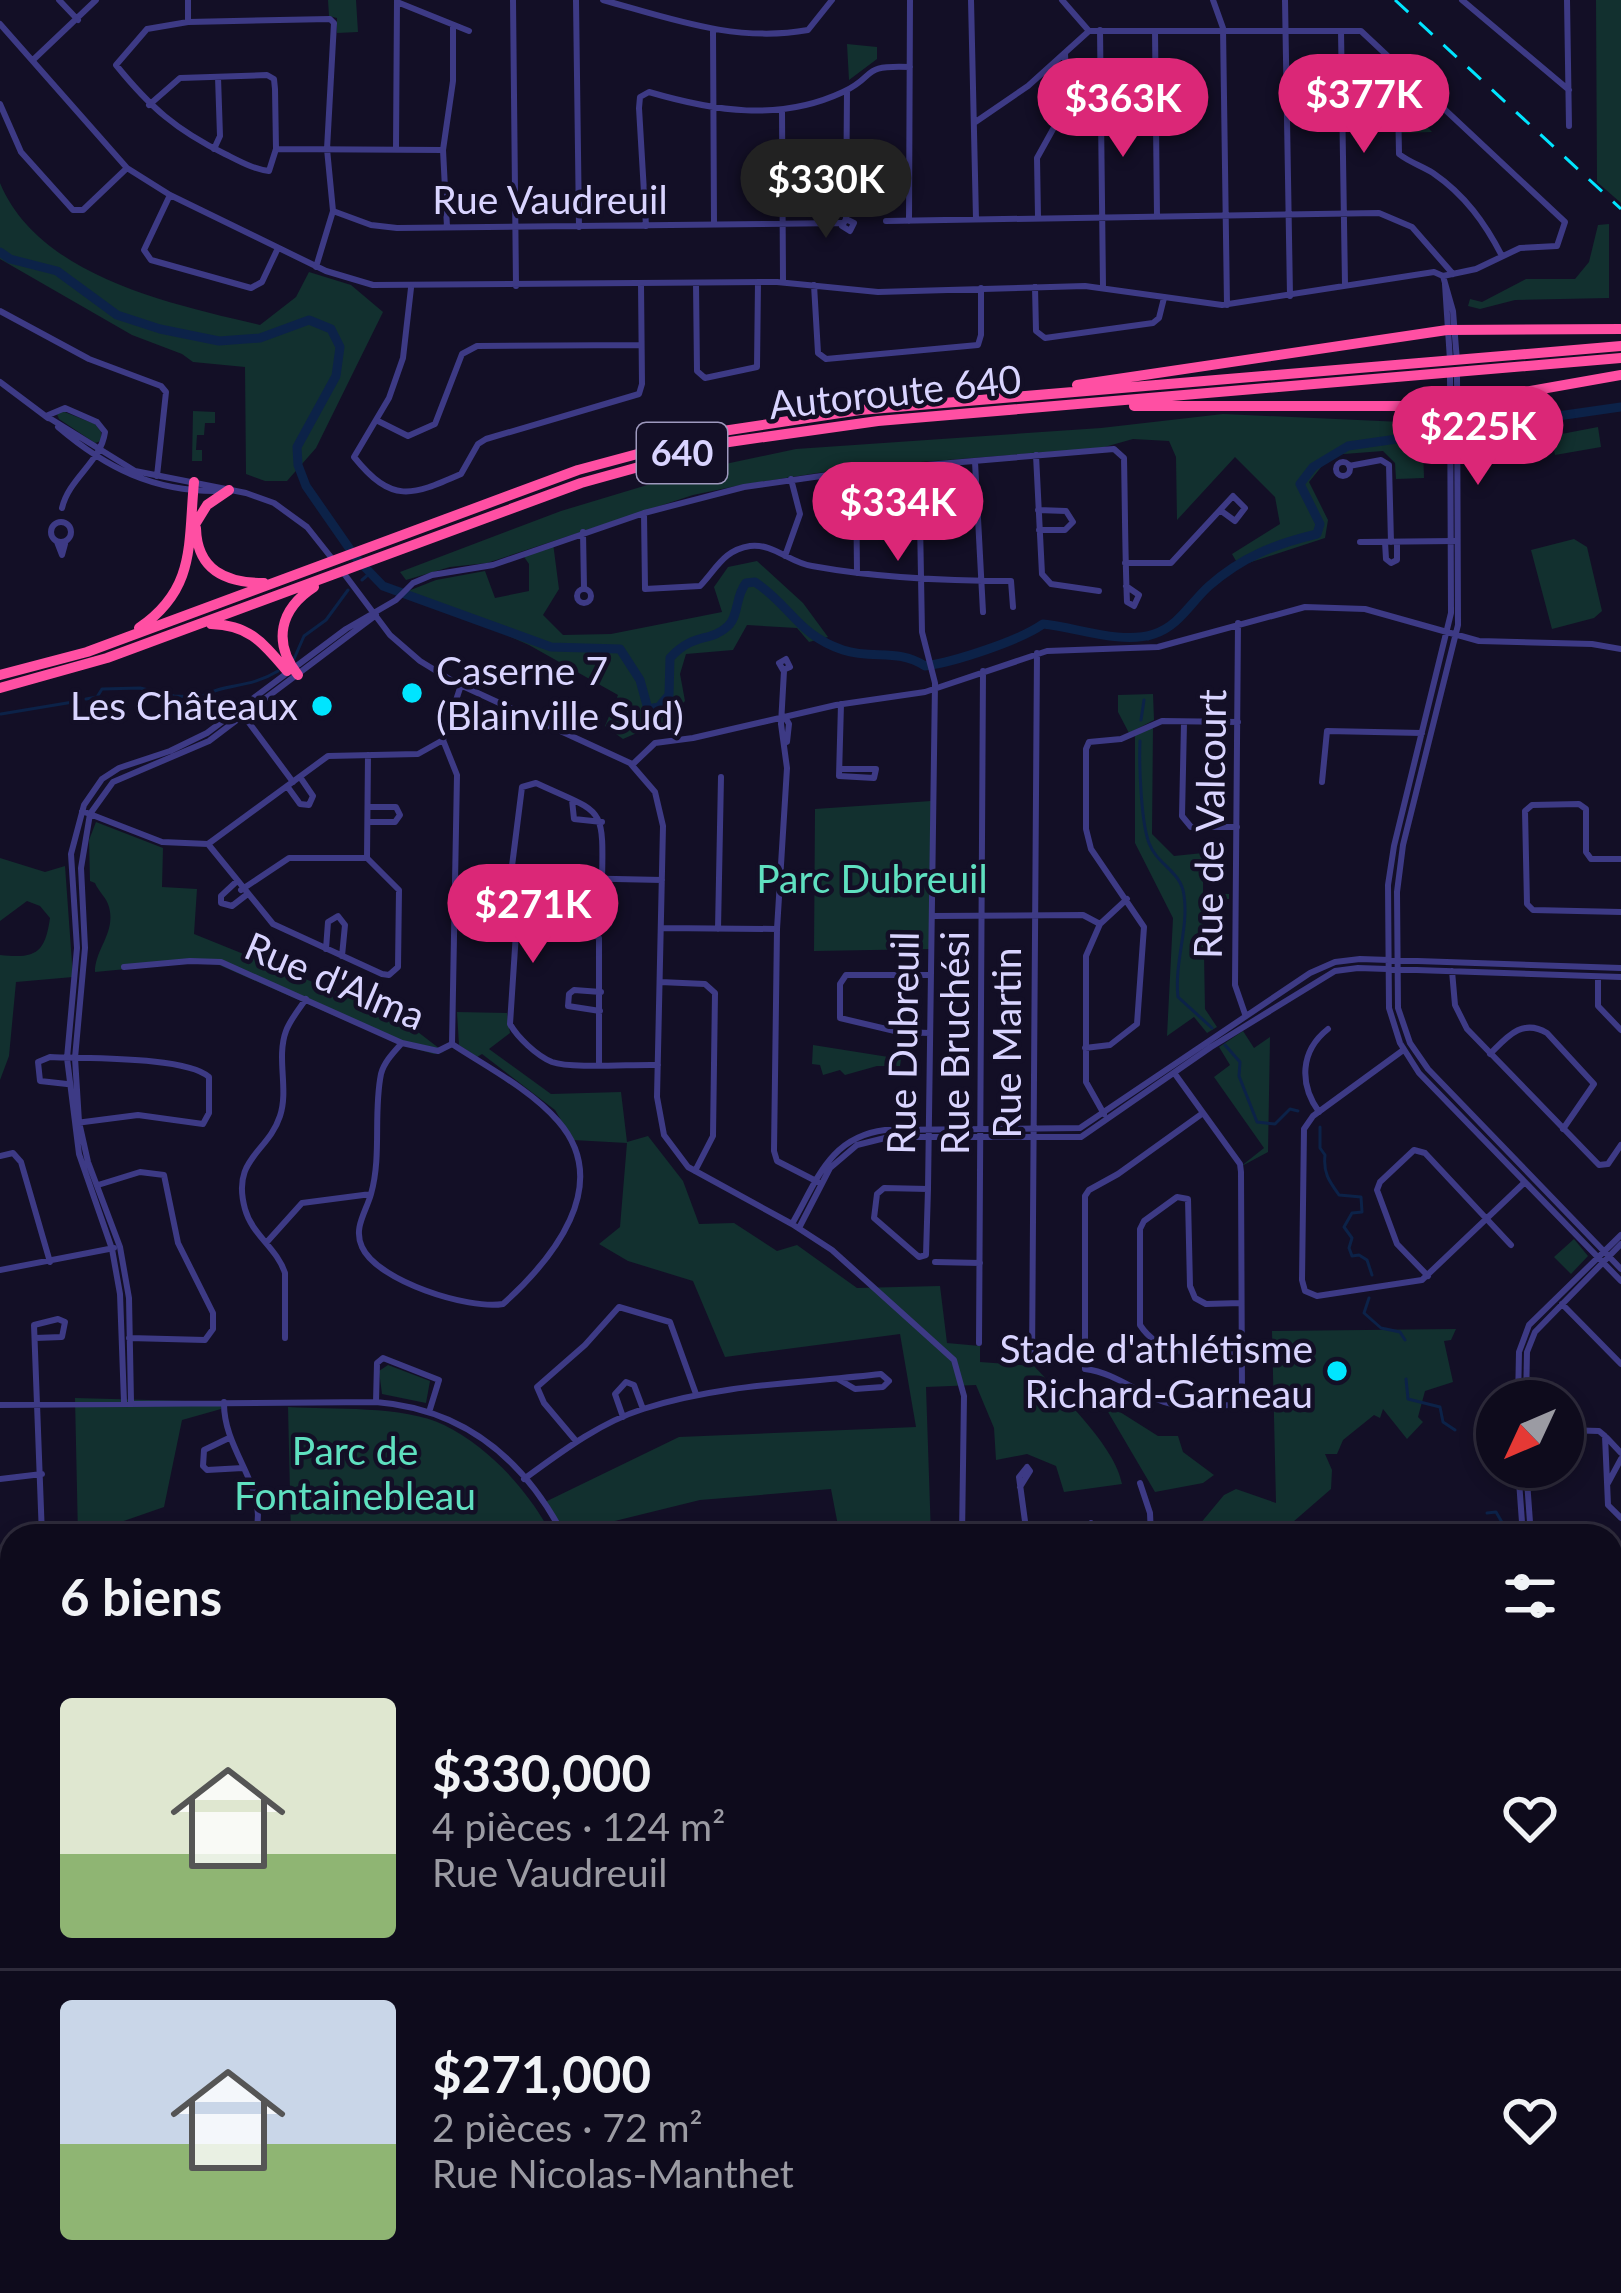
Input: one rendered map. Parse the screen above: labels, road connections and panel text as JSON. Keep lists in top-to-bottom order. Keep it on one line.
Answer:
{"streets":{"highway":["Autoroute 640","640"],"street":["Rue Vaudreuil","Rue de Valcourt","Rue d'Alma","Rue Dubreuil","Rue Bruchési","Rue Martin"]},"parks":["Parc Dubreuil","Parc de Fontainebleau"],"places":["Caserne 7 (Blainville Sud)","Les Châteaux","Stade d'athlétisme Richard-Garneau"],"north":"bottom left","page":{"price":["$377K","$363K","$330K","$225K","$334K","$271K"],"heading":"6 biens","list":[{"name":"$330,000","note":"4 pièces · 124 m² · Rue Vaudreuil"},{"name":"$271,000","note":"2 pièces · 72 m² · Rue Nicolas-Manthet"}]}}
